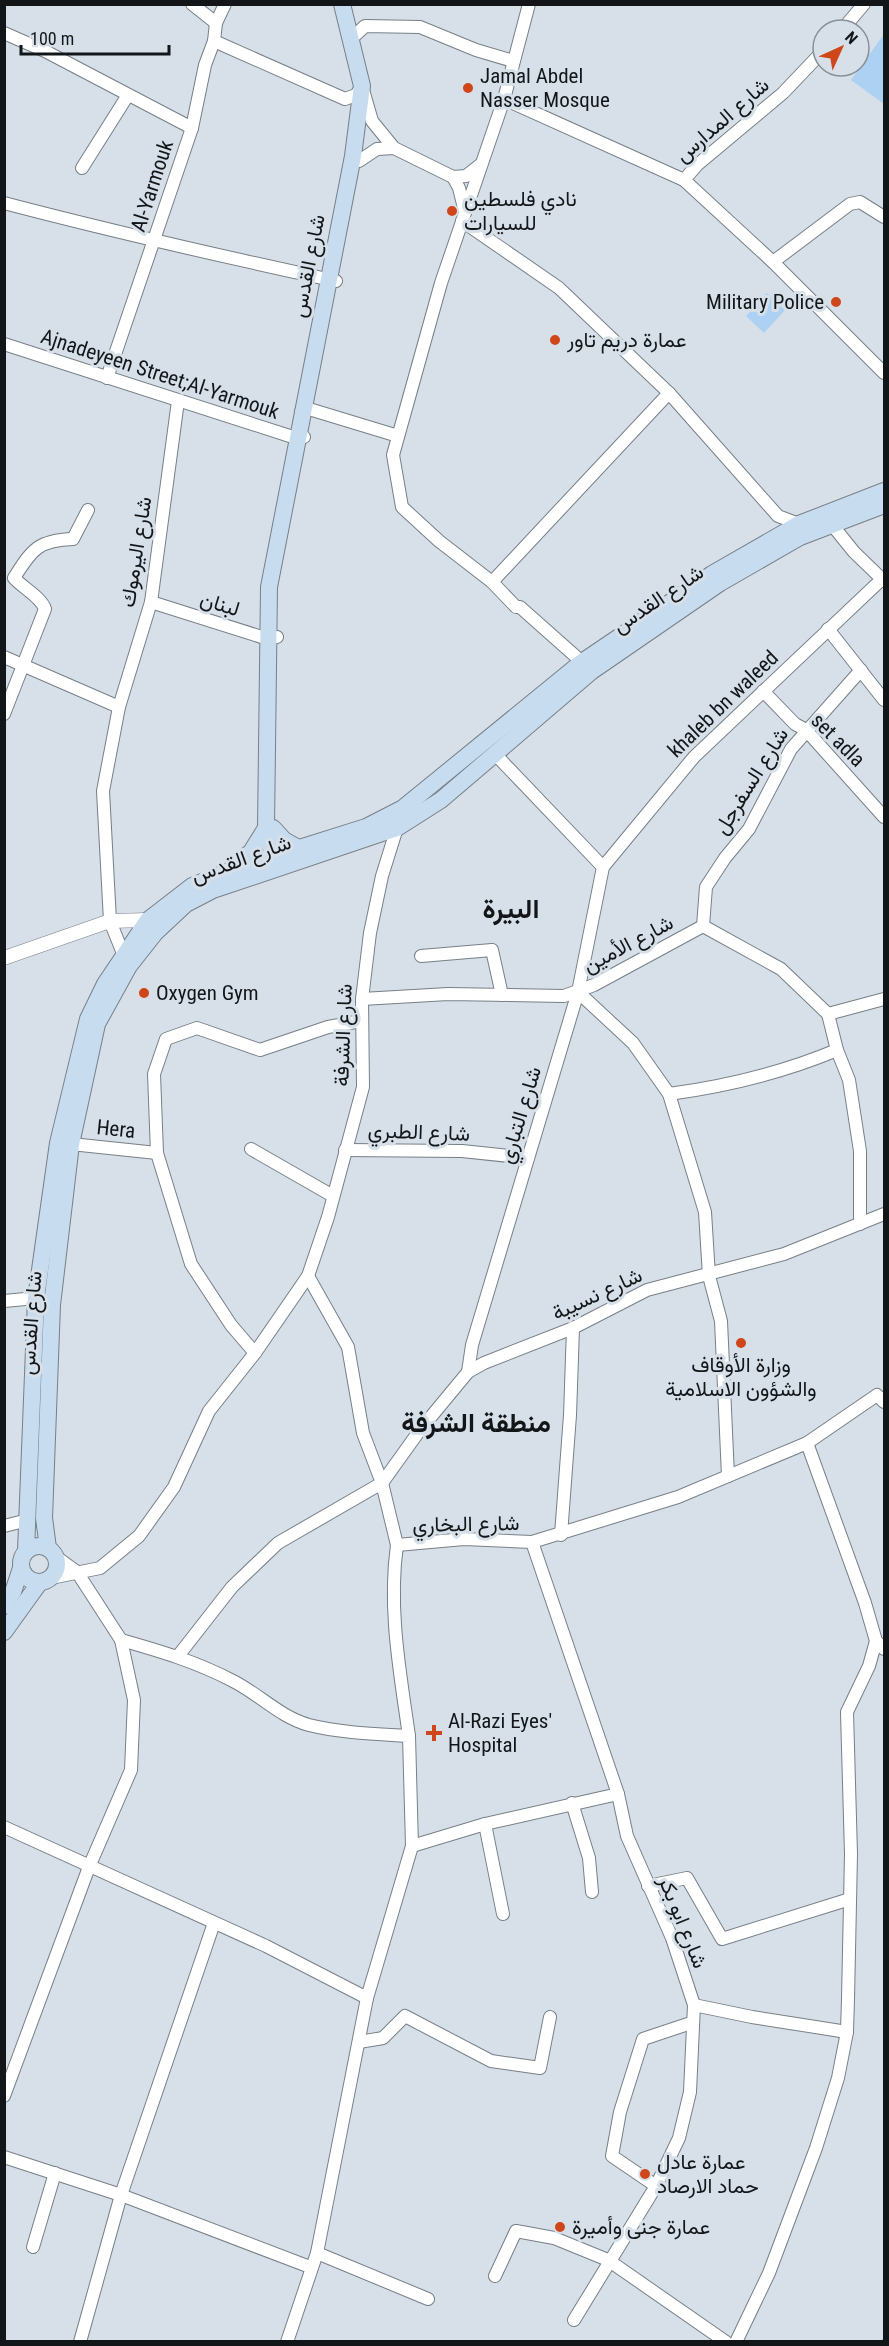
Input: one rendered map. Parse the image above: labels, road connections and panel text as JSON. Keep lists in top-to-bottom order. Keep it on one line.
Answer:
{"streets":{"main road":["شارع القدس"],"street":["شارع المدارس","Al-Yarmouk","Ajnadeyeen Street;Al-Yarmouk","شارع اليرموك","لبنان","khaleb bn waleed","set adla","شارع السفرجل","شارع الأمين","شارع الشرفة","شارع التباري","Hera","شارع الطبري","شارع نسيبة","شارع البخاري","شارع ابو بكر"]},"crossings":[["Al-Yarmouk","Ajnadeyeen Street;Al-Yarmouk"],["شارع القدس","شارع اليرموك"],["شارع القدس","شارع الشرفة"],["شارع القدس","Hera"],["Ajnadeyeen Street;Al-Yarmouk","شارع اليرموك"],["شارع اليرموك","لبنان"],["khaleb bn waleed","set adla"],["khaleb bn waleed","شارع التباري"],["set adla","شارع السفرجل"],["شارع السفرجل","شارع الأمين"],["شارع الأمين","شارع التباري"],["شارع الأمين","شارع نسيبة"],["شارع الشرفة","شارع الطبري"],["شارع الشرفة","شارع البخاري"],["شارع التباري","شارع الطبري"],["شارع التباري","شارع نسيبة"],["شارع نسيبة","شارع البخاري"],["شارع البخاري","شارع ابو بكر"]],"districts":["البيرة","منطقة الشرفة"],"places":{"other":["Jamal Abdel Nasser Mosque","نادي فلسطين للسيارات","Military Police","عمارة دريم تاور","Oxygen Gym","وزارة الأوقاف والشؤون الاسلامية","عمارة عادل حماد الارصاد","عمارة جنى وأميرة"],"health":["Al-Razi Eyes' Hospital"]},"scale_bar":"100 m","north":"top right"}
